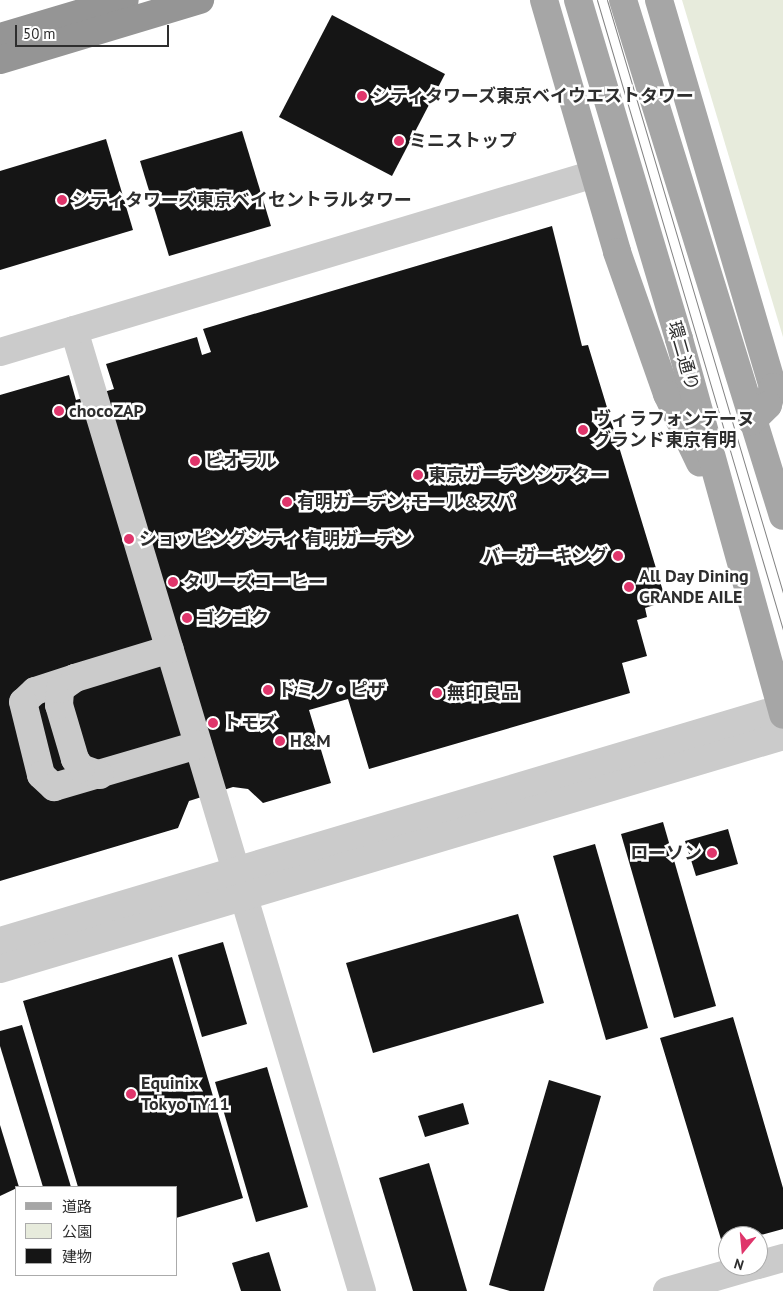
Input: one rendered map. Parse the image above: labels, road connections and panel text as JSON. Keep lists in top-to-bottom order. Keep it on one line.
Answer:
{"streets":{"main road":["環二通り"]},"places":["シティタワーズ東京ベイウエストタワー","ミニストップ","シティタワーズ東京ベイセントラルタワー","chocoZAP","ヴィラフォンテーヌ グランド東京有明","ビオラル","東京ガーデンシアター","有明ガーデン;モール&スパ","ショッピングシティ 有明ガーデン","バーガーキング","タリーズコーヒー","All Day Dining GRANDE AILE","ゴクゴク","ドミノ・ピザ","無印良品","トモズ","H&M","ローソン","Equinix Tokyo TY11"],"legend":["道路","公園","建物"],"scale_bar":"50 m","north":"bottom"}
